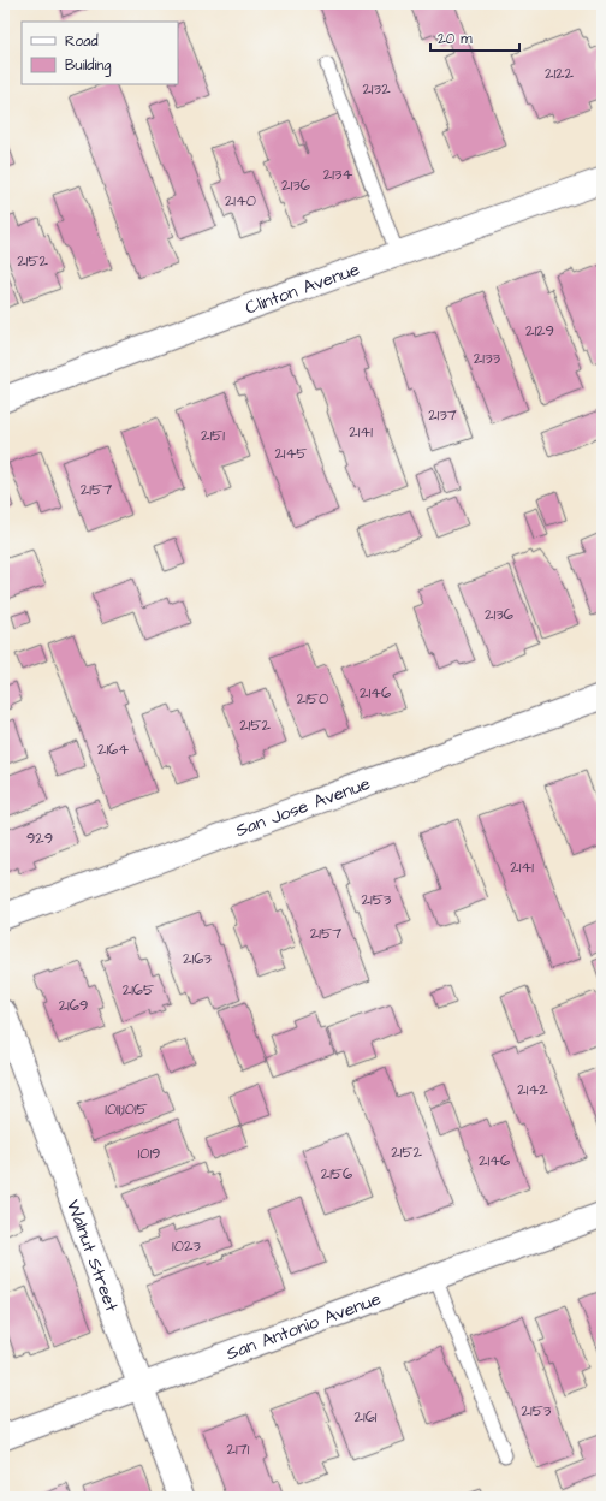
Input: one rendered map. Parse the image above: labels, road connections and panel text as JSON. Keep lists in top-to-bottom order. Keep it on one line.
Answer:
{"streets":{"street":["Clinton Avenue","San Jose Avenue","Walnut Street","San Antonio Avenue"]},"crossings":[["Walnut Street","San Antonio Avenue"]],"house_numbers":["2122","2132","2134","2136","2140","2152","2129","2133","2137","2141","2151","2145","2157","2136","2146","2150","2152","2164","929","2141","2153","2157","2163","2165","2169","2142","1011;1015","2152","1019","2146","2156","1023","2153","2161","2171"],"legend":["Road","Building"],"scale_bar":"20 m"}
